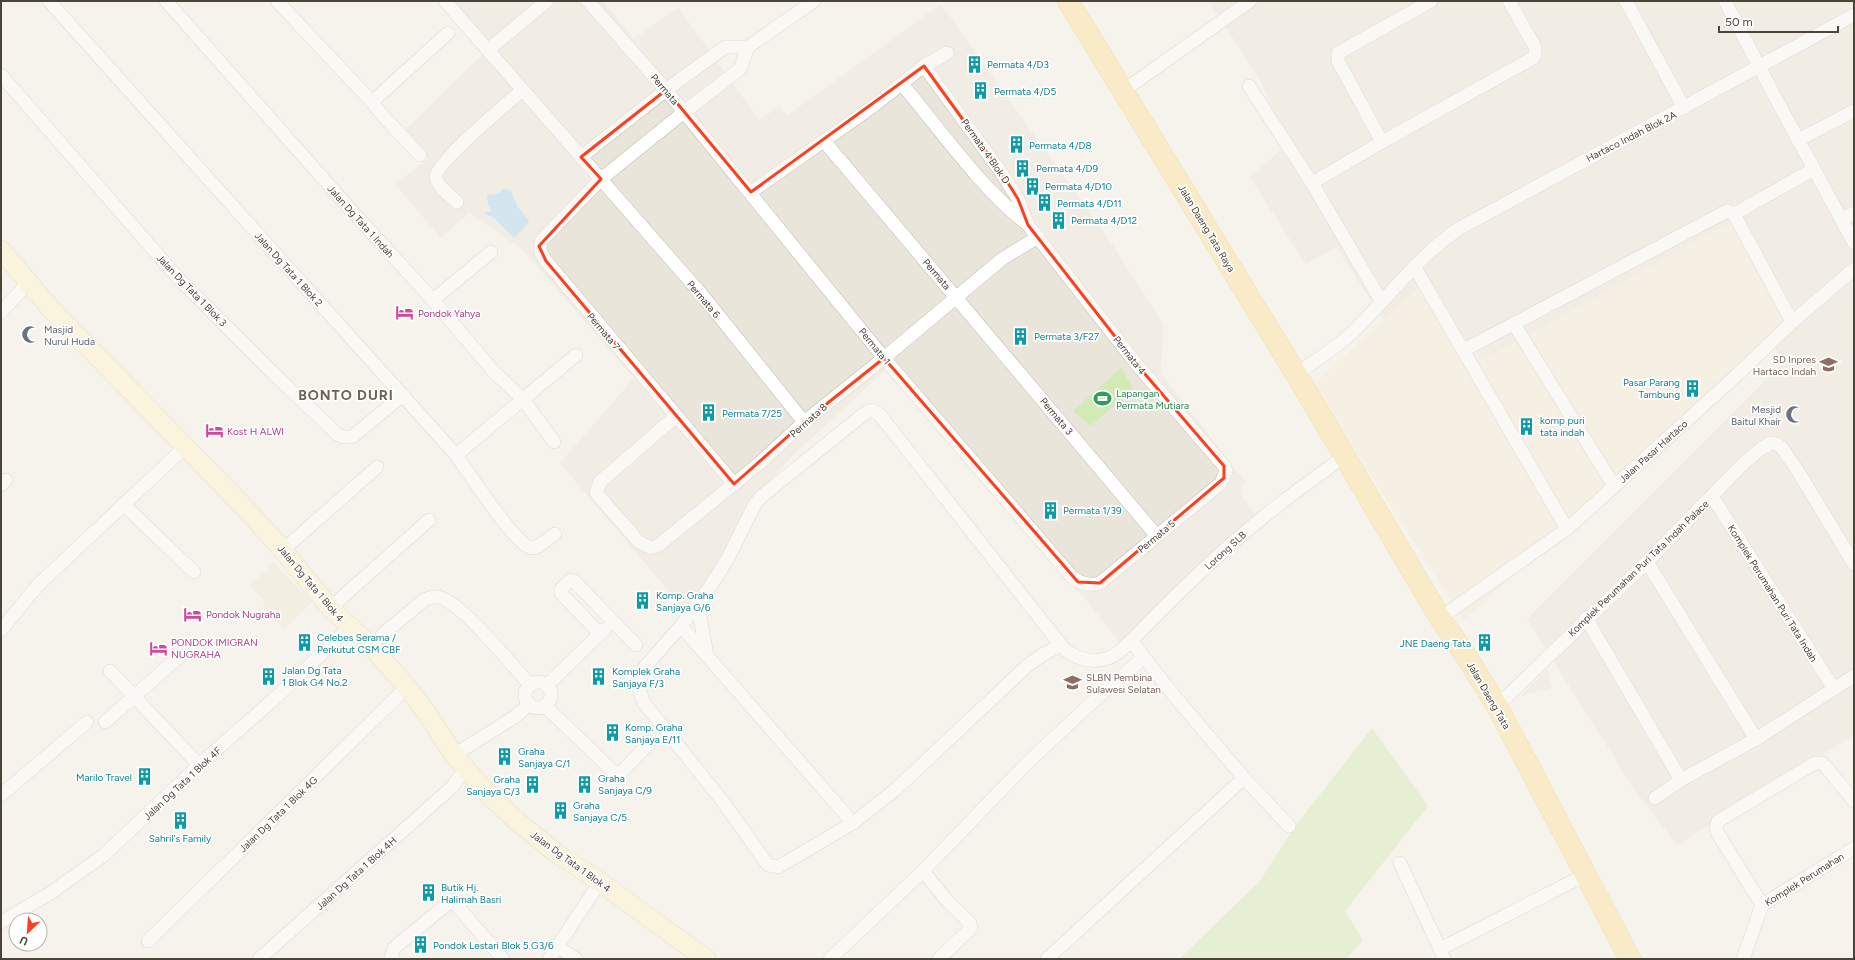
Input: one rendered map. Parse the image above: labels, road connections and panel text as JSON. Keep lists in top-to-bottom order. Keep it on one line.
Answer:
{"streets":{"main road":["Jalan Daeng Tata Raya","Jalan Daeng Tata"],"street":["Permata","Hartaco Indah Blok 2A","Permata 4 Blok D","Jalan Dg Tata 1 Indah","Jalan Dg Tata 1 Blok 2","Jalan Dg Tata 1 Blok 3","Permata 6","Permata 7","Permata 1","Permata 4","Permata 3","Permata 8","Jalan Pasar Hartaco","Permata 5","Lorong SLB","Komplek Perumahan Puri Tata Indah Palace","Jalan Dg Tata 1 Blok 4","Komplek Perumahan Puri Tata Indah","Jalan Dg Tata 1 Blok 4F","Jalan Dg Tata 1 Blok 4G","Jalan Dg Tata 1 Blok 4H","Komplek Perumahan"]},"crossings":[["Permata","Permata 4 Blok D"],["Permata","Permata 6"],["Permata","Permata 7"],["Permata","Permata 1"],["Permata","Permata 4"],["Permata","Permata 3"],["Permata","Permata 8"],["Hartaco Indah Blok 2A","Jalan Daeng Tata Raya"],["Permata 4 Blok D","Permata 4"],["Jalan Daeng Tata Raya","Lorong SLB"],["Jalan Daeng Tata Raya","Jalan Daeng Tata"],["Jalan Dg Tata 1 Blok 2","Jalan Dg Tata 1 Blok 3"],["Permata 6","Permata 7"],["Permata 6","Permata 8"],["Permata 7","Permata 8"],["Permata 1","Permata 8"],["Permata 1","Permata 5"],["Permata 4","Permata 5"],["Permata 3","Permata 5"],["Jalan Pasar Hartaco","Jalan Daeng Tata"],["Lorong SLB","Jalan Daeng Tata"],["Komplek Perumahan Puri Tata Indah Palace","Komplek Perumahan Puri Tata Indah"],["Komplek Perumahan Puri Tata Indah Palace","Jalan Daeng Tata"],["Jalan Dg Tata 1 Blok 4","Jalan Dg Tata 1 Blok 4F"],["Jalan Dg Tata 1 Blok 4","Jalan Dg Tata 1 Blok 4G"],["Jalan Dg Tata 1 Blok 4","Jalan Dg Tata 1 Blok 4H"]],"districts":["BONTO DURI"],"places":{"building":["Permata 4/D3","Permata 4/D5","Permata 4/D8","Permata 4/D9","Permata 4/D10","Permata 4/D11","Permata 4/D12","Permata 3/F27","Pasar Parang Tambung","Permata 7/25","komp puri tata indah","Permata 1/39","Komp. Graha Sanjaya G/6","Celebes Serama / Perkutut CSM CBF","JNE Daeng Tata","Jalan Dg Tata 1 Blok G4 No.2","Komplek Graha Sanjaya F/3","Komp. Graha Sanjaya E/11","Graha Sanjaya C/1","Marilo Travel","Graha Sanjaya C/9","Graha Sanjaya C/3","Graha Sanjaya C/5","Sahril's Family","Butik Hj. Halimah Basri","Pondok Lestari Blok 5 G3/6"],"hotel":["Pondok Yahya","Kost H ALWI","Pondok Nugraha","PONDOK IMIGRAN NUGRAHA"],"mosque":["Masjid Nurul Huda","Mesjid Baitul Khair"],"school or university":["SD Inpres Hartaco Indah","SLBN Pembina Sulawesi Selatan"],"sports":["Lapangan Permata Mutiara"]},"scale_bar":"50 m","north":"bottom left"}
